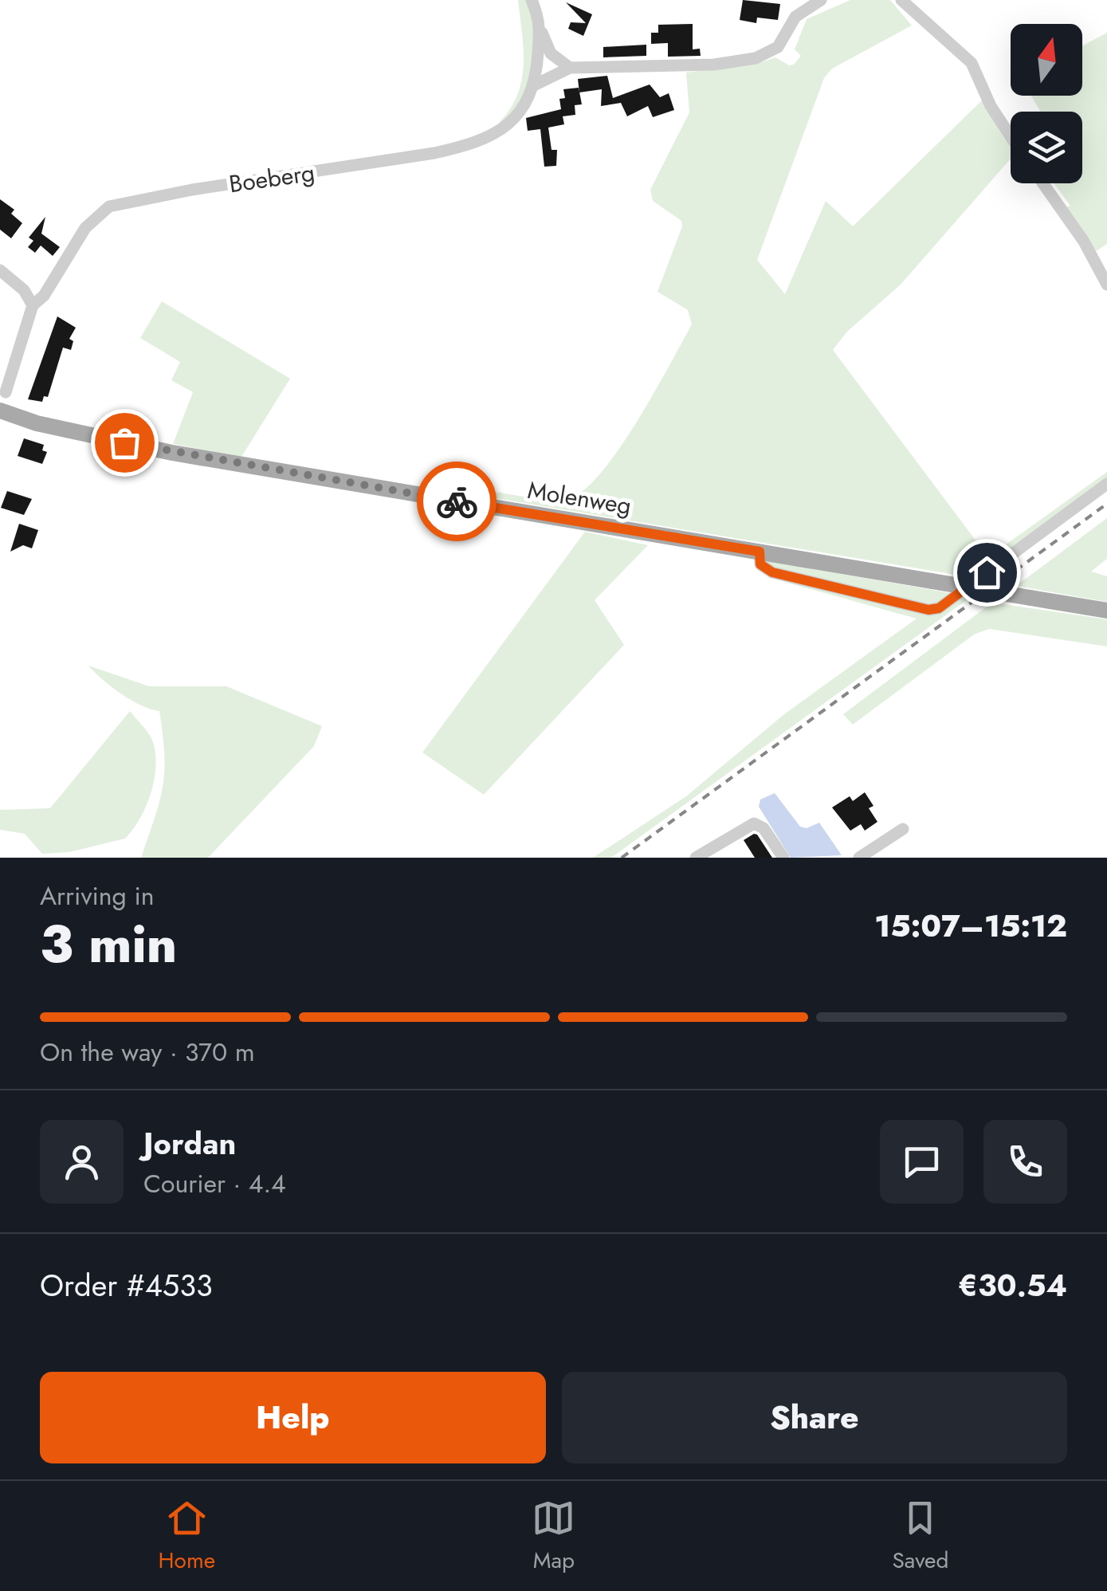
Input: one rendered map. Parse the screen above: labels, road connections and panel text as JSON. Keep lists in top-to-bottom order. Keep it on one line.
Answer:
{"streets":{"main road":["Molenweg"],"street":["Boeberg"]},"north":"top","page":{"heading":["3 min","Arriving in","15:07–15:12"],"panel":["Jordan","Courier · 4.4","Order #4533","€30.54"],"bar":"On the way · 370 m","buttons":["Help","Share"],"tabs":["Home","Map","Saved"]}}
